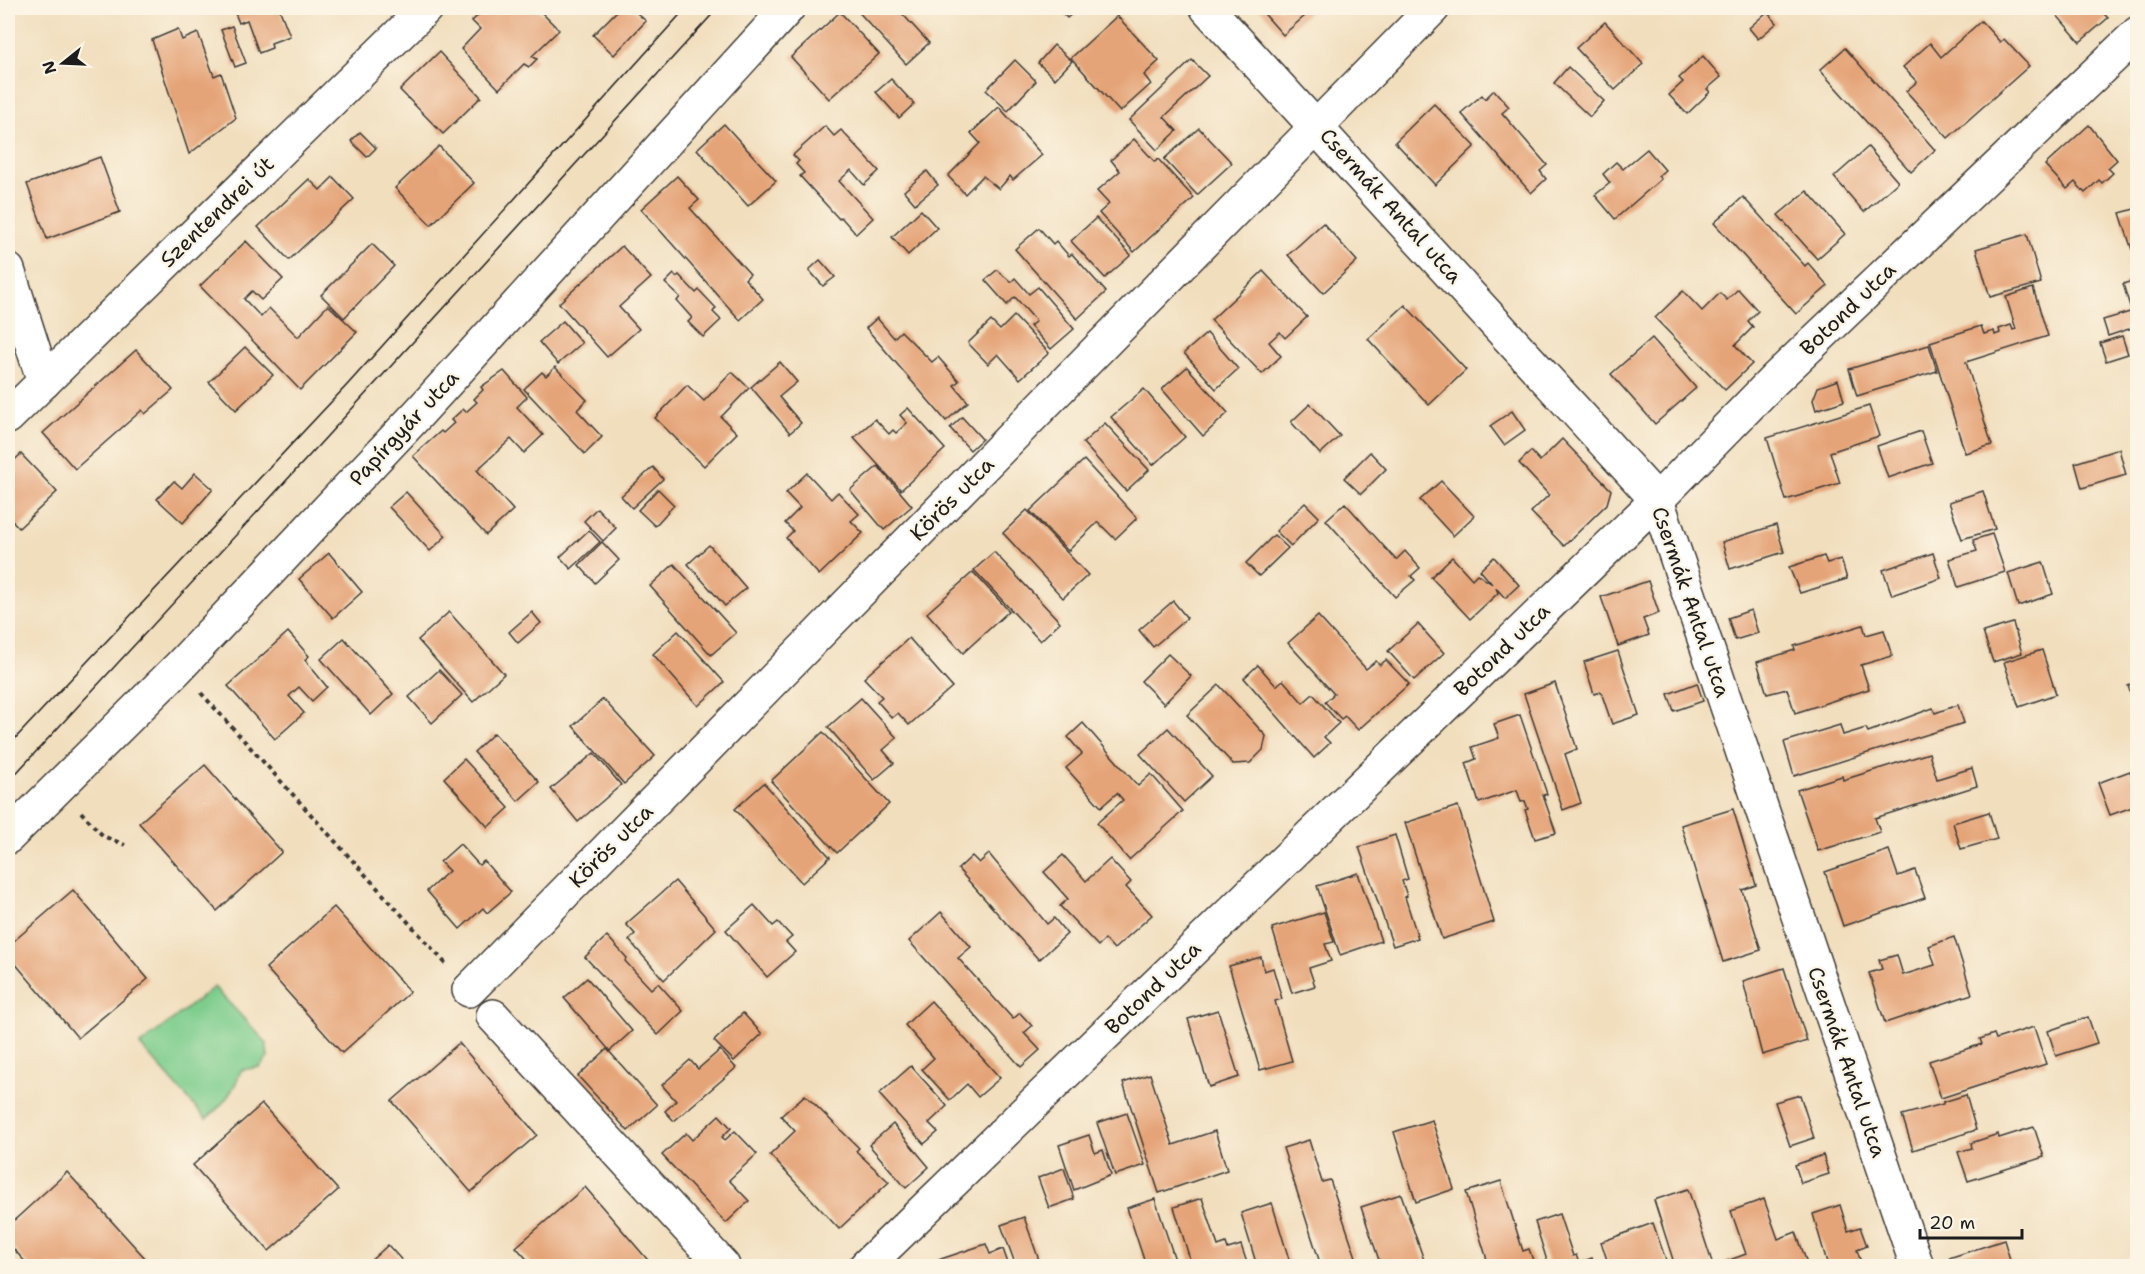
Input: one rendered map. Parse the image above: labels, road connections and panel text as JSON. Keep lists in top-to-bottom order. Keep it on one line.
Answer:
{"streets":{"street":["Csermák Antal utca","Szentendrei út","Botond utca","Papírgyár utca","Körös utca"]},"crossings":[["Csermák Antal utca","Botond utca"],["Csermák Antal utca","Körös utca"]],"scale_bar":"20 m","north":"left"}
